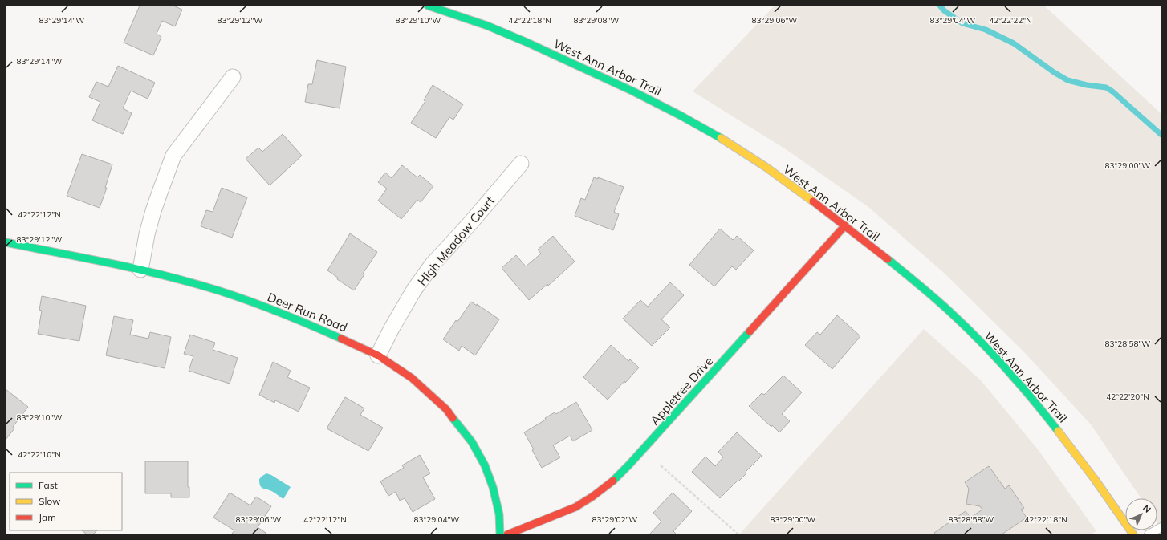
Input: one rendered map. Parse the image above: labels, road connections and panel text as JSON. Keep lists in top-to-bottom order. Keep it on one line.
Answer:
{"streets":{"street":["West Ann Arbor Trail","High Meadow Court","Deer Run Road","Appletree Drive"]},"crossings":[["West Ann Arbor Trail","Appletree Drive"],["High Meadow Court","Deer Run Road"]],"legend":["Fast","Slow","Jam"],"north":"top right","coordinates":["83°29'14\"W","83°29'12\"W","83°29'10\"W","42°22'18\"N","83°29'08\"W","83°29'06\"W","83°29'04\"W","42°22'22\"N","83°29'00\"W","42°22'12\"N","83°28'58\"W","42°22'20\"N","42°22'10\"N","83°29'02\"W"]}
